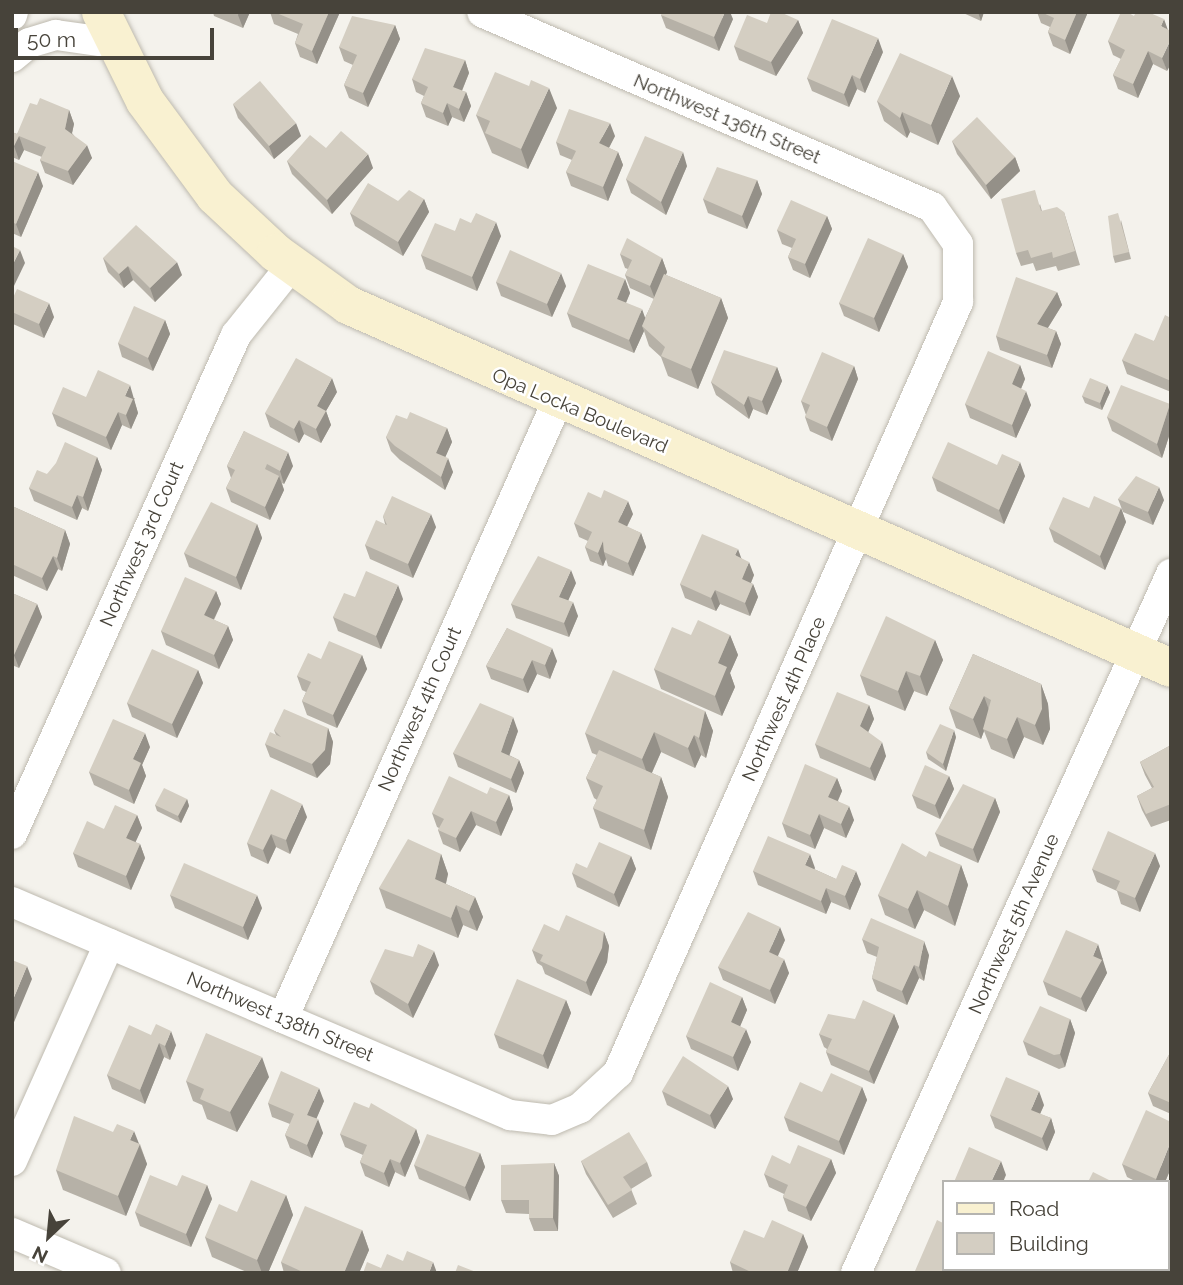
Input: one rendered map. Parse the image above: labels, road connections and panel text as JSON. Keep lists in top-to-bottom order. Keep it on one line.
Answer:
{"streets":{"main road":["Opa Locka Boulevard"],"street":["Northwest 136th Street","Northwest 3rd Court","Northwest 4th Place","Northwest 4th Court","Northwest 5th Avenue","Northwest 138th Street"]},"crossings":[["Northwest 136th Street","Northwest 4th Place"],["Opa Locka Boulevard","Northwest 3rd Court"],["Opa Locka Boulevard","Northwest 4th Place"],["Opa Locka Boulevard","Northwest 4th Court"],["Opa Locka Boulevard","Northwest 5th Avenue"],["Northwest 4th Place","Northwest 138th Street"],["Northwest 4th Court","Northwest 138th Street"]],"legend":["Road","Building"],"scale_bar":"50 m","north":"bottom left"}
